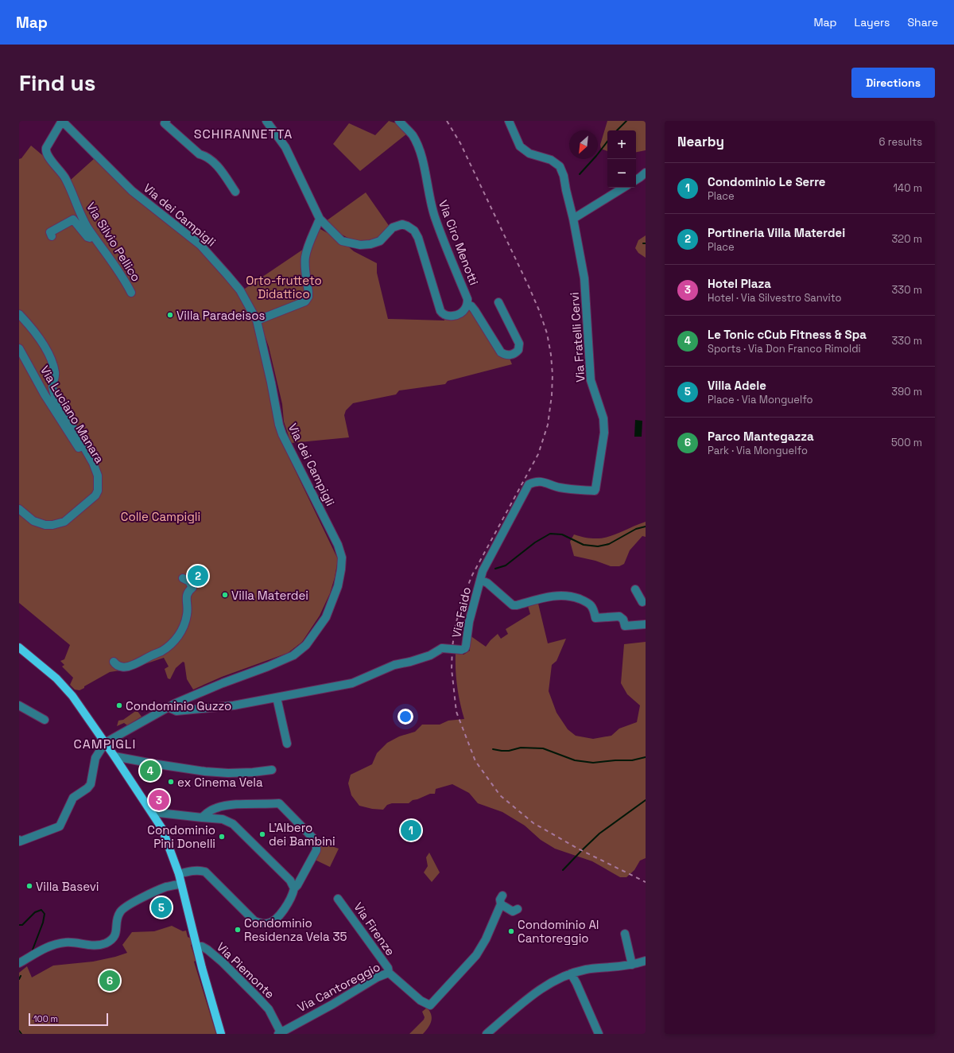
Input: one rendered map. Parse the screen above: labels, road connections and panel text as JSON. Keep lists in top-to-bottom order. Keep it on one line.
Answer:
{"streets":{"street":["Via dei Campigli","Via Silvio Pellico","Via Ciro Menotti","Via Fratelli Cervi","Via Luciano Manara","Via Faido","Via Firenze","Via Piemonte","Via Cantoreggio"]},"crossings":[["Via dei Campigli","Via Silvio Pellico"],["Via dei Campigli","Via Faido"],["Via Fratelli Cervi","Via Faido"],["Via Firenze","Via Cantoreggio"],["Via Piemonte","Via Cantoreggio"]],"districts":["SCHIRANNETTA","CAMPIGLI"],"parks":["Orto-frutteto Didattico","Colle Campigli"],"places":["Villa Paradeisos","Villa Materdei","Condominio Guzzo","ex Cinema Vela","L'Albero dei Bambini","Condominio Pini Donelli","Villa Basevi","Condominio Residenza Vela 35","Condominio Al Cantoreggio"],"scale_bar":"100 m","north":"bottom left","page":{"header":"Map","nav":["Map","Layers","Share"],"buttons":"Directions","title":"Find us","heading":["Nearby","6 results"],"map_buttons":["+","−"],"list":[{"mark":"1","name":"Condominio Le Serre","note":"Place","value":"140 m"},{"mark":"2","name":"Portineria Villa Materdei","note":"Place","value":"320 m"},{"mark":"3","name":"Hotel Plaza","note":"Hotel · Via Silvestro Sanvito","value":"330 m"},{"mark":"4","name":"Le Tonic cCub Fitness & Spa","note":"Sports · Via Don Franco Rimoldi","value":"330 m"},{"mark":"5","name":"Villa Adele","note":"Place · Via Monguelfo","value":"390 m"},{"mark":"6","name":"Parco Mantegazza","note":"Park · Via Monguelfo","value":"500 m"}],"pins":["2","4","3","1","5","6"],"scale":"100 m"}}
